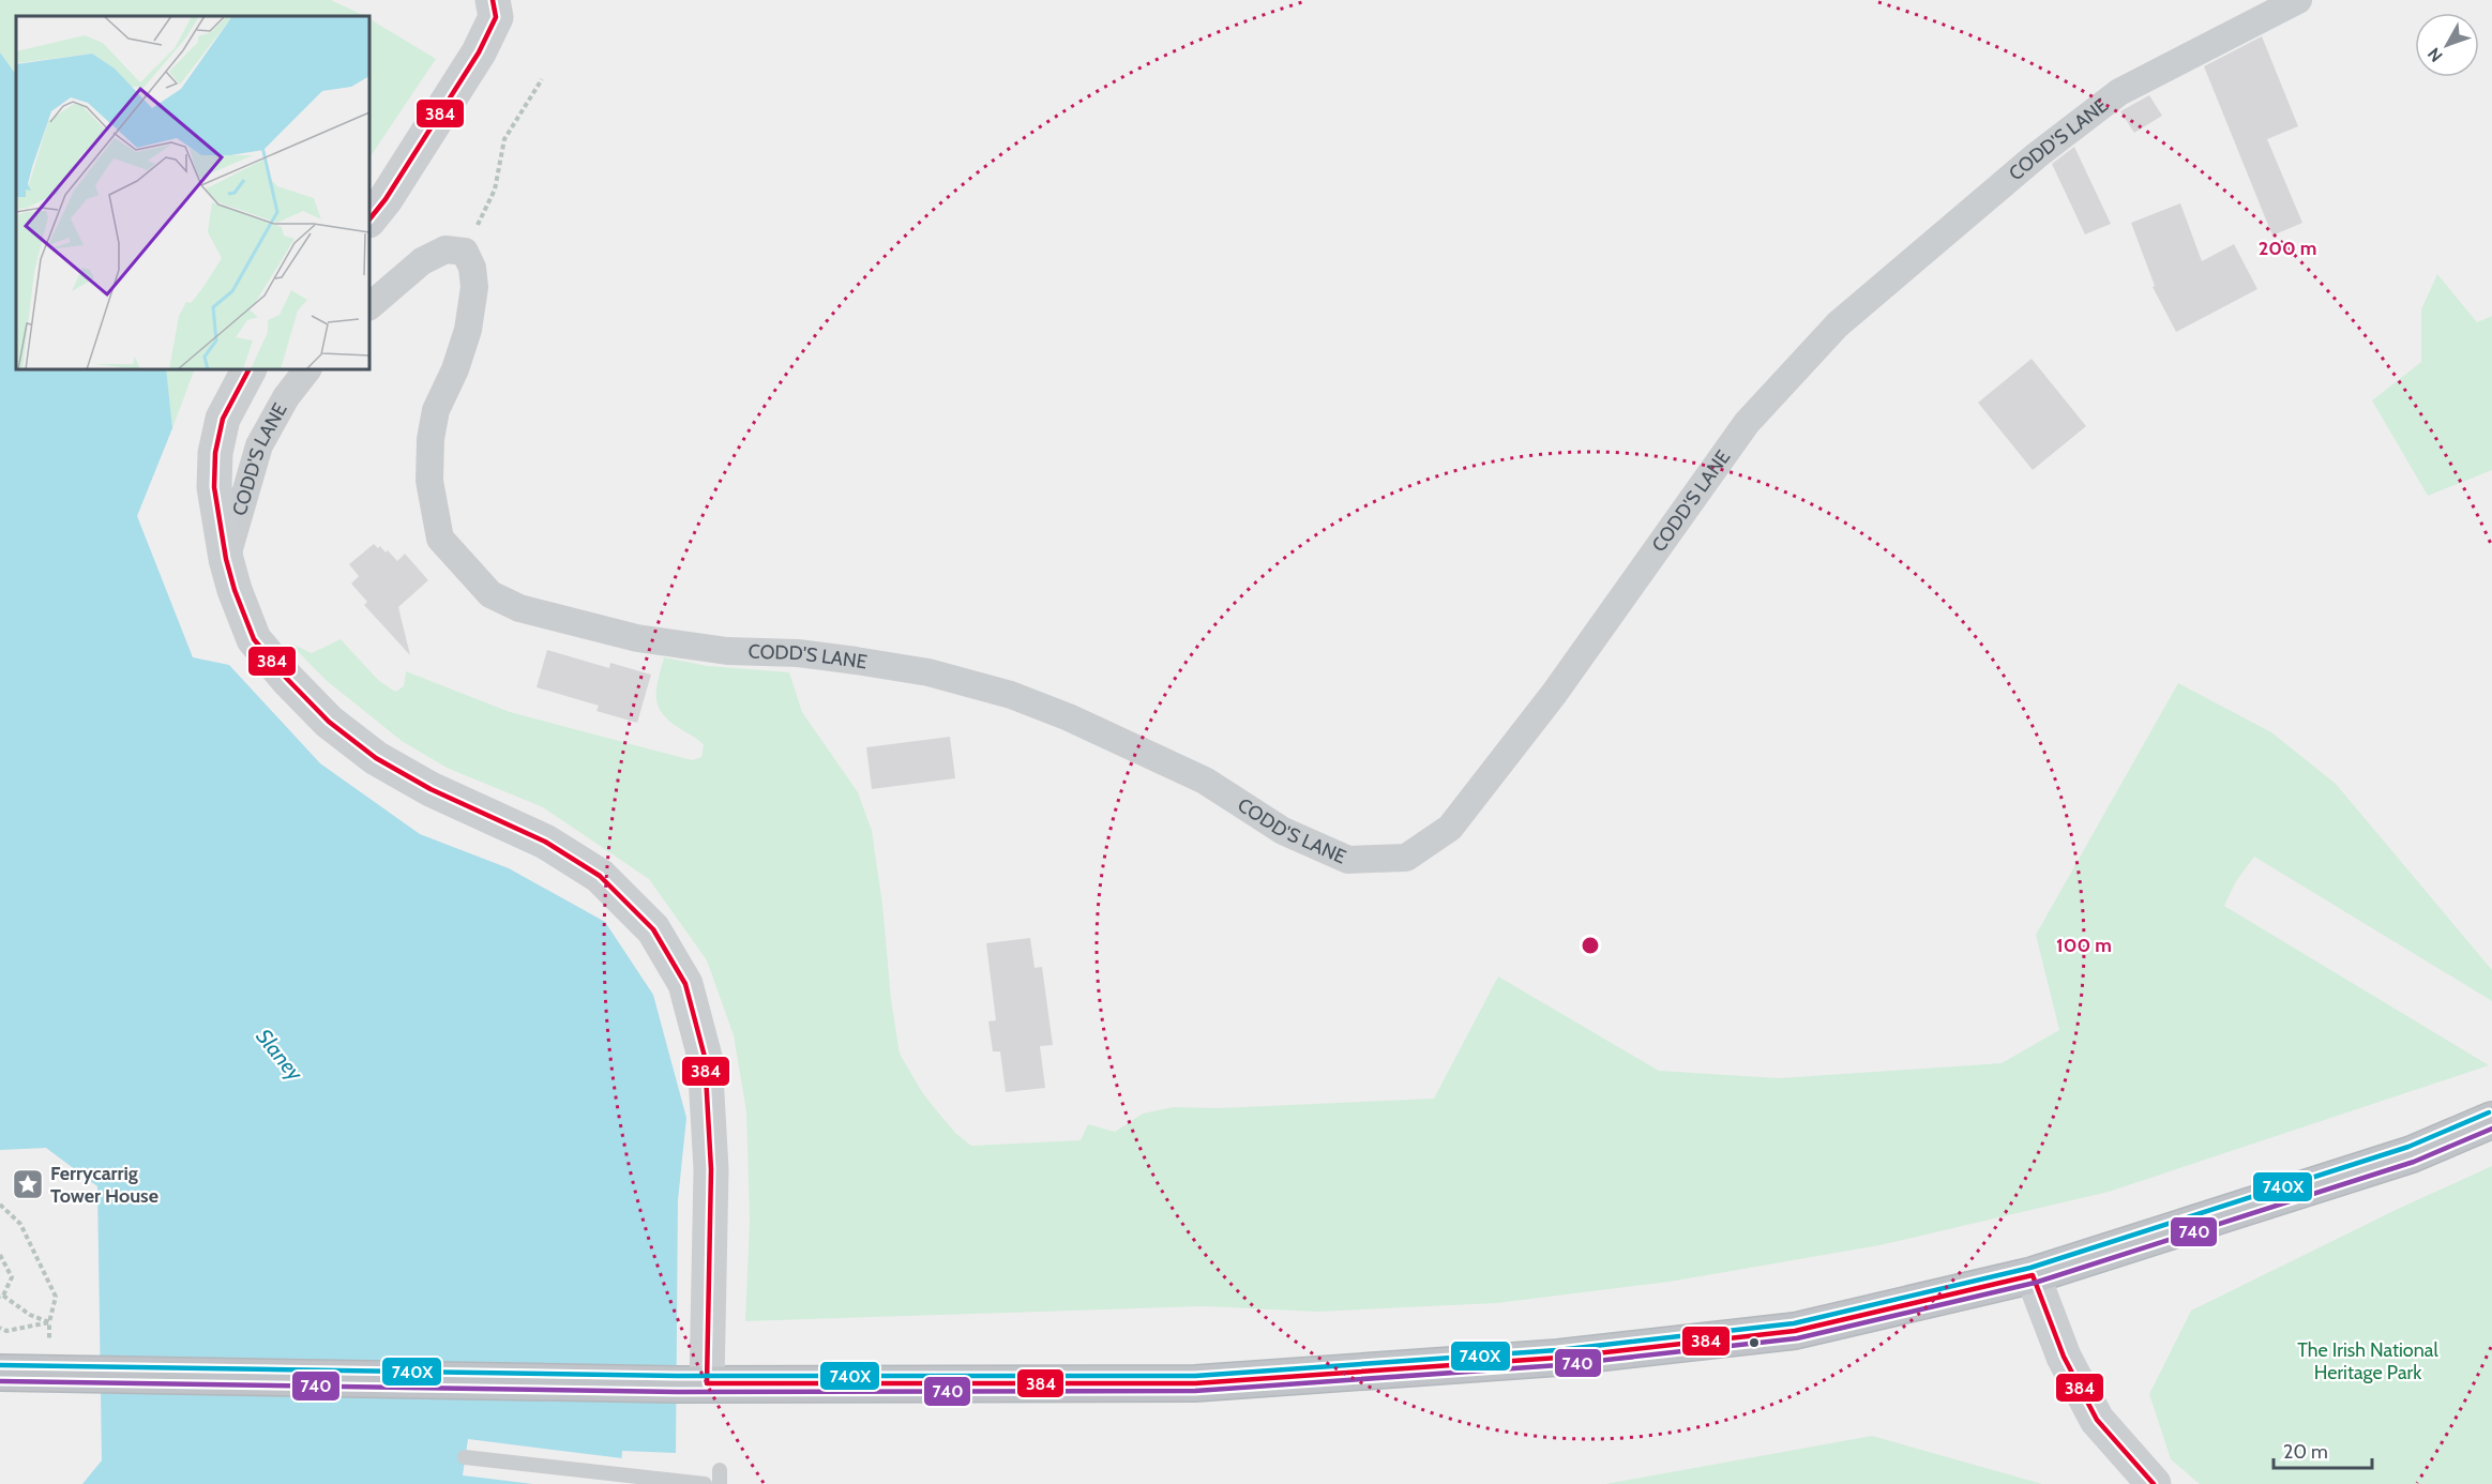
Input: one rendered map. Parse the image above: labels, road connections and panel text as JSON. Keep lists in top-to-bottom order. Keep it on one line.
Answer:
{"streets":{"street":["CODD'S LANE"]},"water":["Slaney"],"parks":["The Irish National Heritage Park"],"places":{"place":["Ferrycarrig Tower House"]},"lines":["transit line 384","transit line 740X","transit line 740"],"scale_bar":"20 m","north":"bottom left","rings":["200 m","100 m"]}
